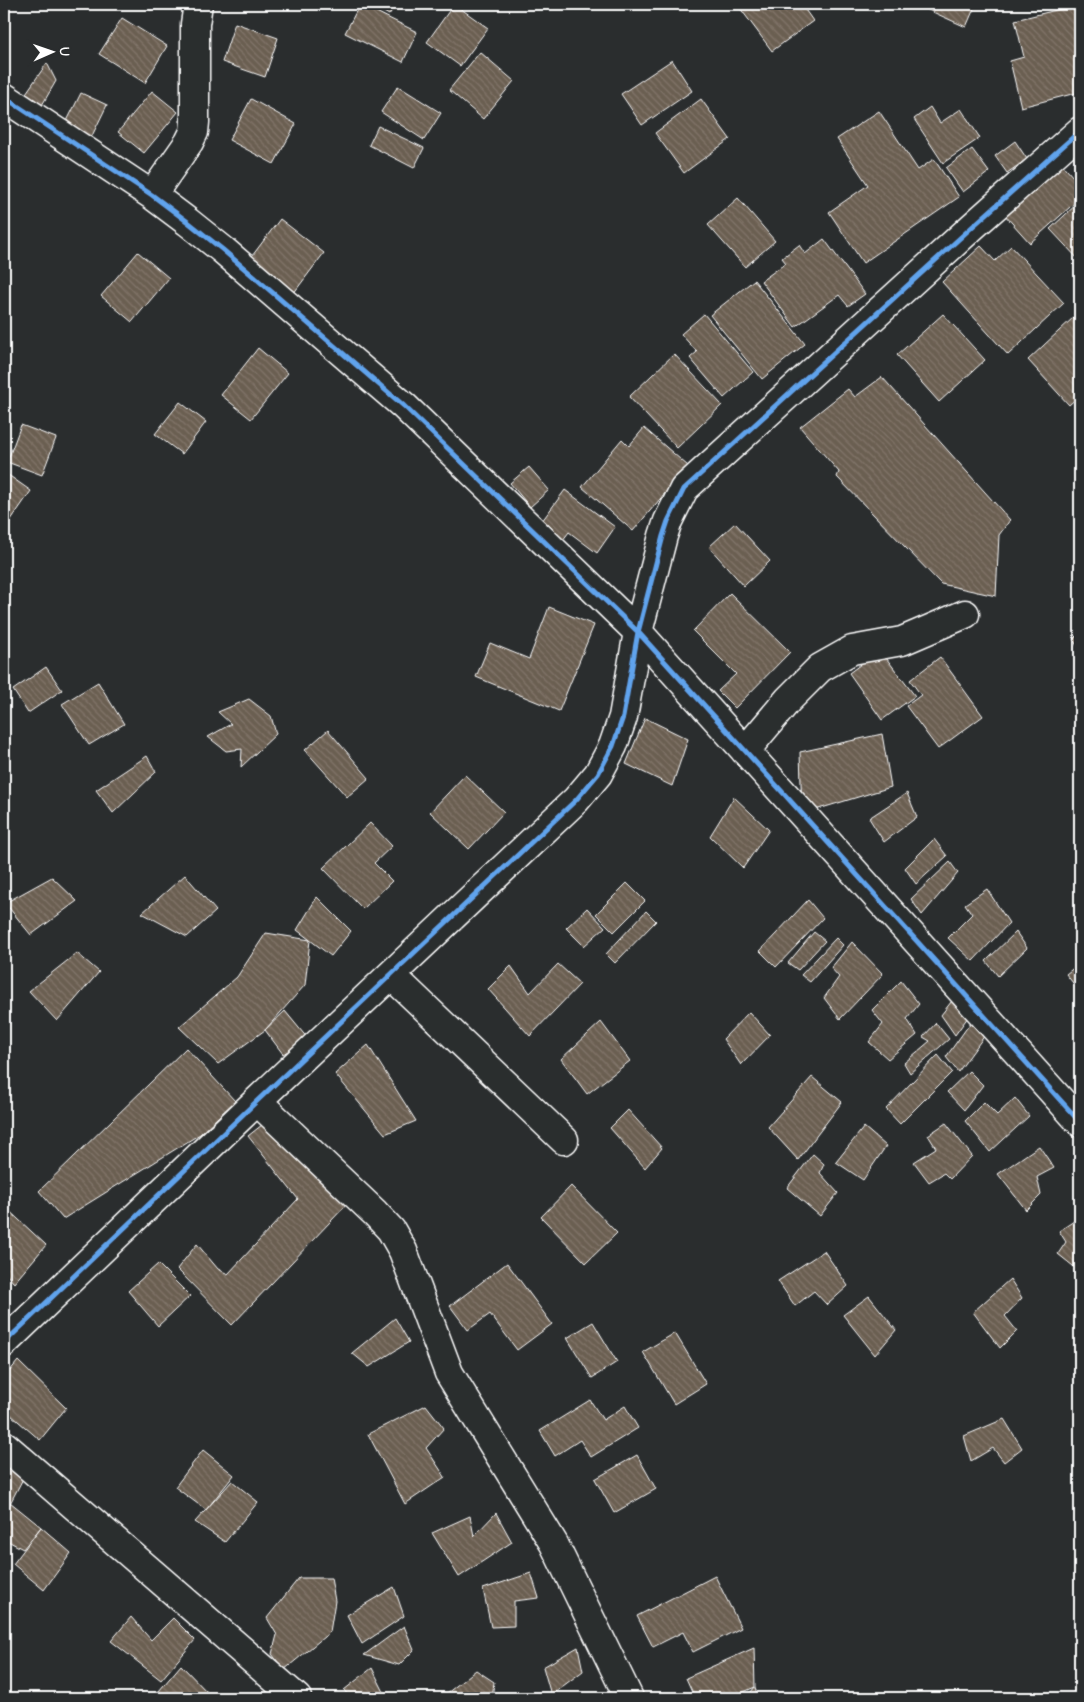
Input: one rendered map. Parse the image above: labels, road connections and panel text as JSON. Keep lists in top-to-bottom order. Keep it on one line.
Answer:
{"north":"right"}
